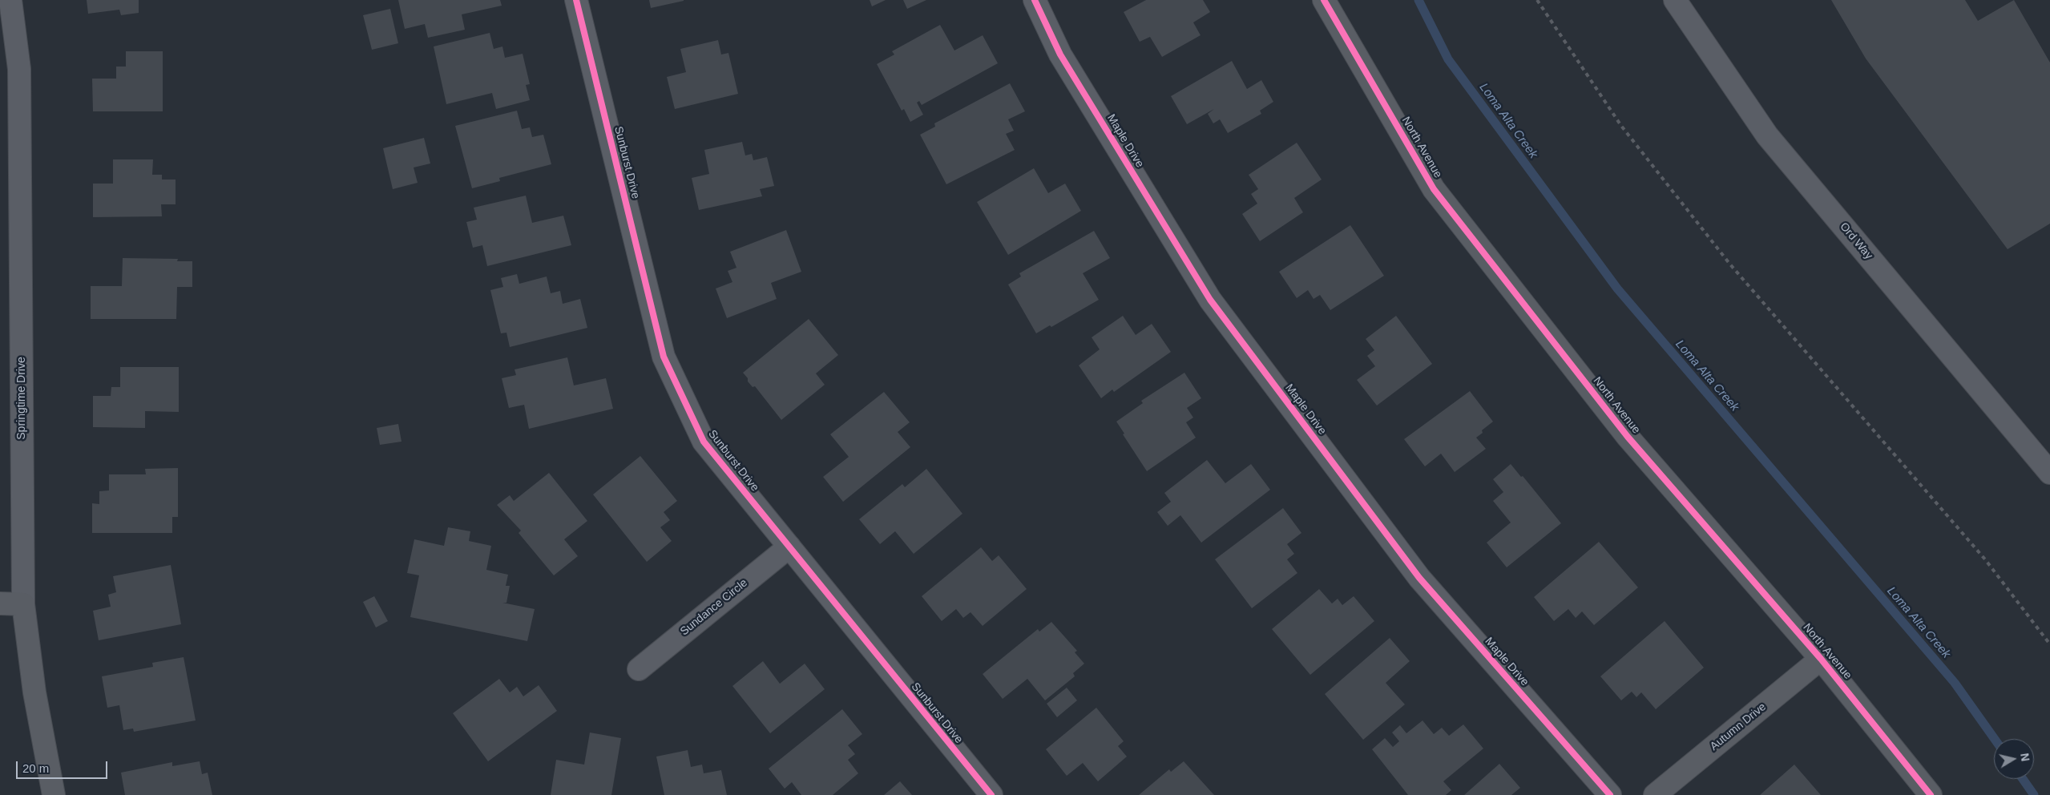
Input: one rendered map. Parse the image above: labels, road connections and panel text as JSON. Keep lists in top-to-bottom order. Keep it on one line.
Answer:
{"streets":{"main road":["North Avenue","Springtime Drive","Autumn Drive"],"street":["Maple Drive","Sunburst Drive","Ord Way","Sundance Circle"]},"crossings":[["North Avenue","Autumn Drive"],["Sunburst Drive","Sundance Circle"]],"water":["Loma Alta Creek"],"scale_bar":"20 m","north":"right"}
